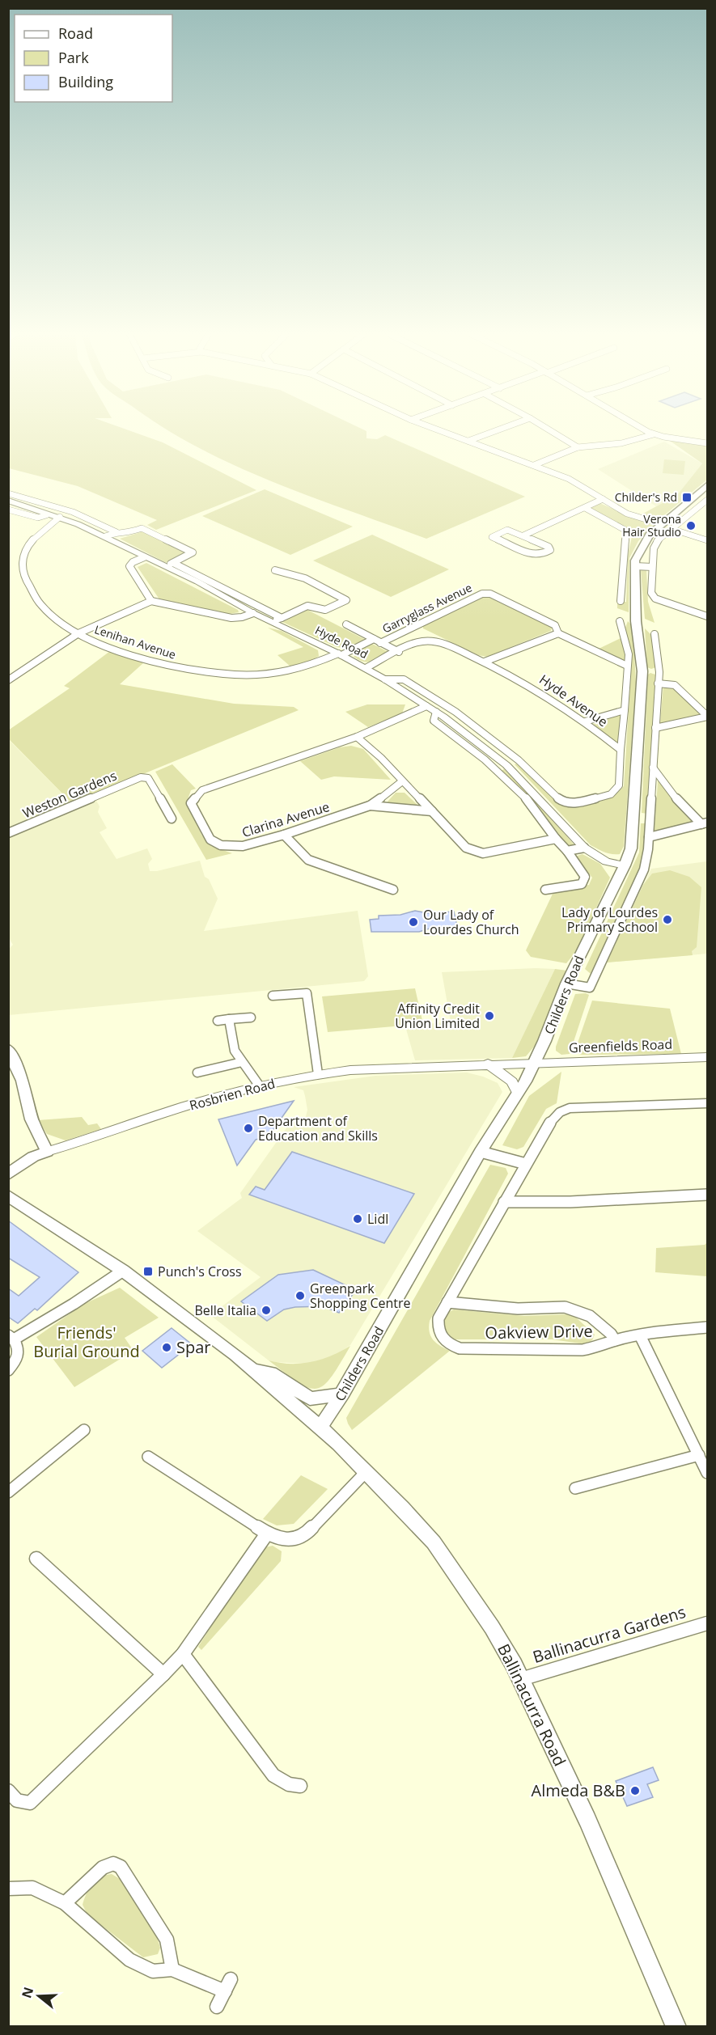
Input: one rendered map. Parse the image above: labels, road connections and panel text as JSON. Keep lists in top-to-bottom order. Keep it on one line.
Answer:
{"streets":{"main road":["Childers Road","Ballinacurra Road"],"street":["Garryglass Avenue","Lenihan Avenue","Hyde Road","Hyde Avenue","Weston Gardens","Clarina Avenue","Greenfields Road","Rosbrien Road","Oakview Drive","Ballinacurra Gardens"]},"crossings":[["Lenihan Avenue","Hyde Road"],["Hyde Road","Hyde Avenue"],["Hyde Road","Clarina Avenue"],["Hyde Road","Childers Road"],["Childers Road","Greenfields Road"],["Childers Road","Rosbrien Road"],["Childers Road","Ballinacurra Road"],["Greenfields Road","Rosbrien Road"],["Ballinacurra Gardens","Ballinacurra Road"]],"parks":["Friends' Burial Ground"],"places":{"transit":["Childer's Rd","Punch's Cross"],"other":["Verona Hair Studio","Lady of Lourdes Primary School","Our Lady of Lourdes Church","Affinity Credit Union Limited","Department of Education and Skills","Lidl","Greenpark Shopping Centre","Belle Italia","Spar","Almeda B&B"]},"legend":["Road","Park","Building"],"north":"left"}
